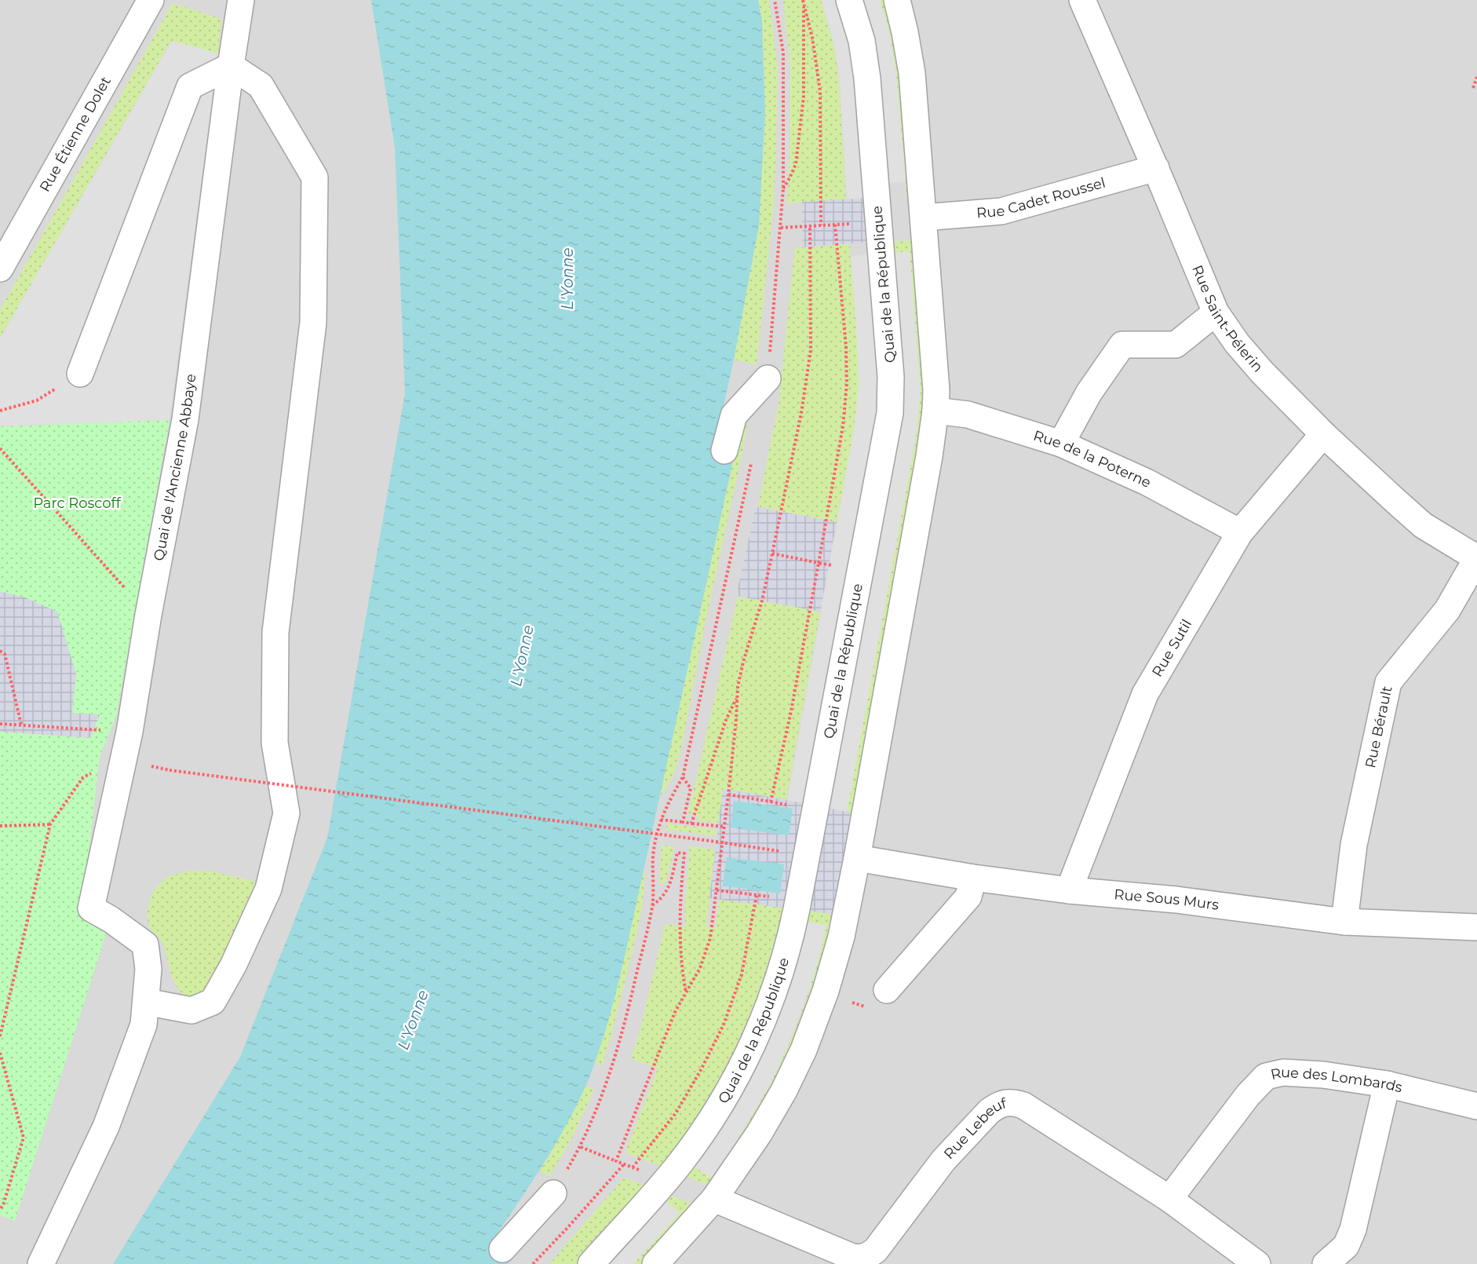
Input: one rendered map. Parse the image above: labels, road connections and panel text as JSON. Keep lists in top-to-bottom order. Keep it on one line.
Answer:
{"streets":{"street":["Rue Étienne Dolet","Rue Cadet Roussel","Quai de la République","Rue Saint-Pélerin","Rue de la Poterne","Quai de l'Ancienne Abbaye","Rue Sutil","Rue Bérault","Rue Sous Murs","Rue des Lombards","Rue Lebeuf"]},"crossings":[["Rue Cadet Roussel","Rue Saint-Pélerin"],["Rue Saint-Pélerin","Rue Sutil"],["Rue Saint-Pélerin","Rue Bérault"],["Rue de la Poterne","Rue Sutil"],["Rue Sutil","Rue Sous Murs"],["Rue Bérault","Rue Sous Murs"],["Rue des Lombards","Rue Lebeuf"]],"water":["L'Yonne"],"parks":["Parc Roscoff"]}
